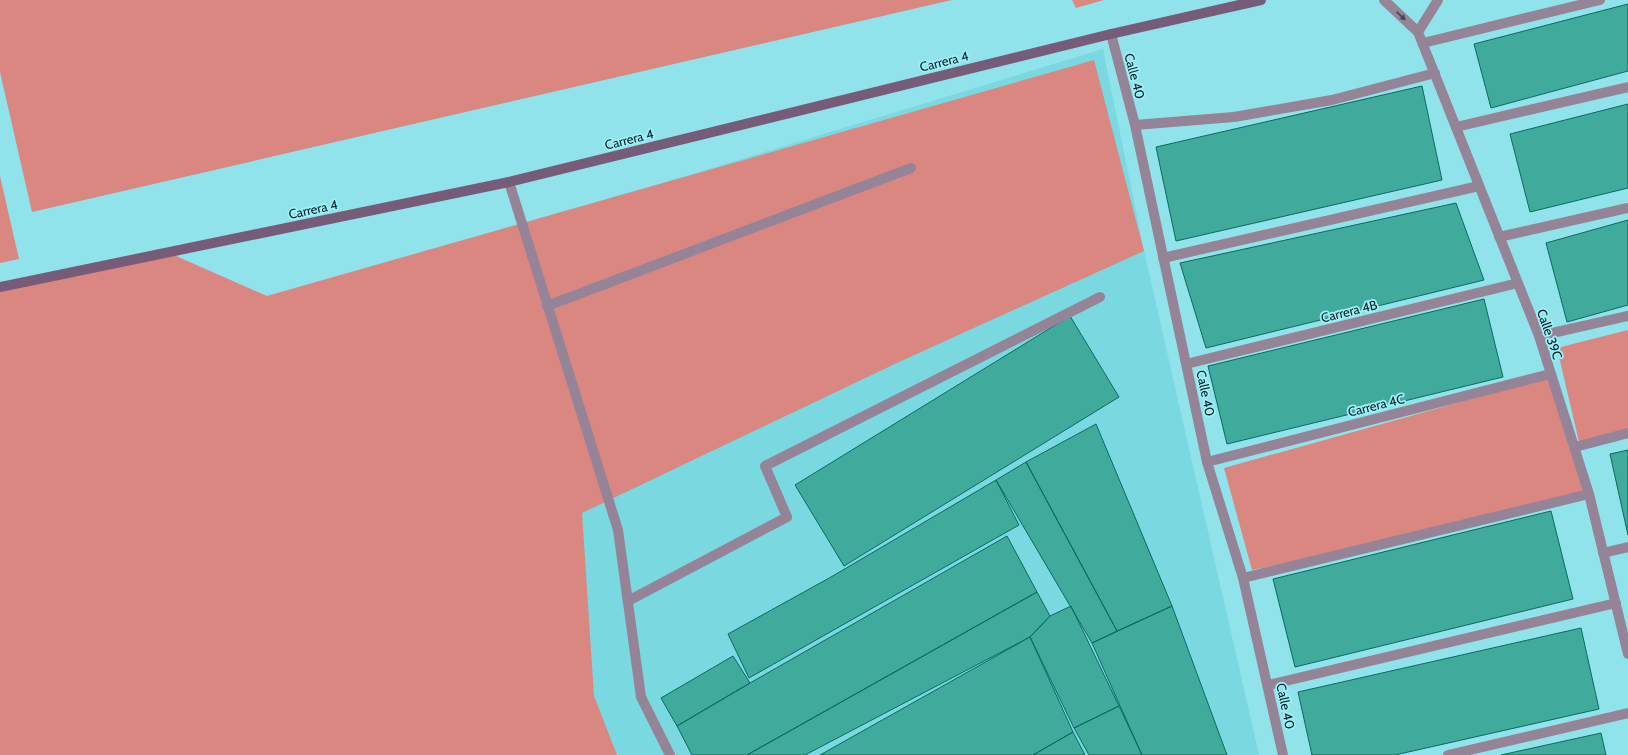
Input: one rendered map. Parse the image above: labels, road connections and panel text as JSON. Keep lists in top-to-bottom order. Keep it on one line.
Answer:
{"streets":{"main road":["Carrera 4"],"street":["Calle 40","Carrera 4B","Calle 39C","Carrera 4C"]},"crossings":[["Carrera 4","Calle 40"],["Calle 40","Carrera 4B"],["Calle 40","Carrera 4C"],["Carrera 4B","Calle 39C"],["Calle 39C","Carrera 4C"]]}
